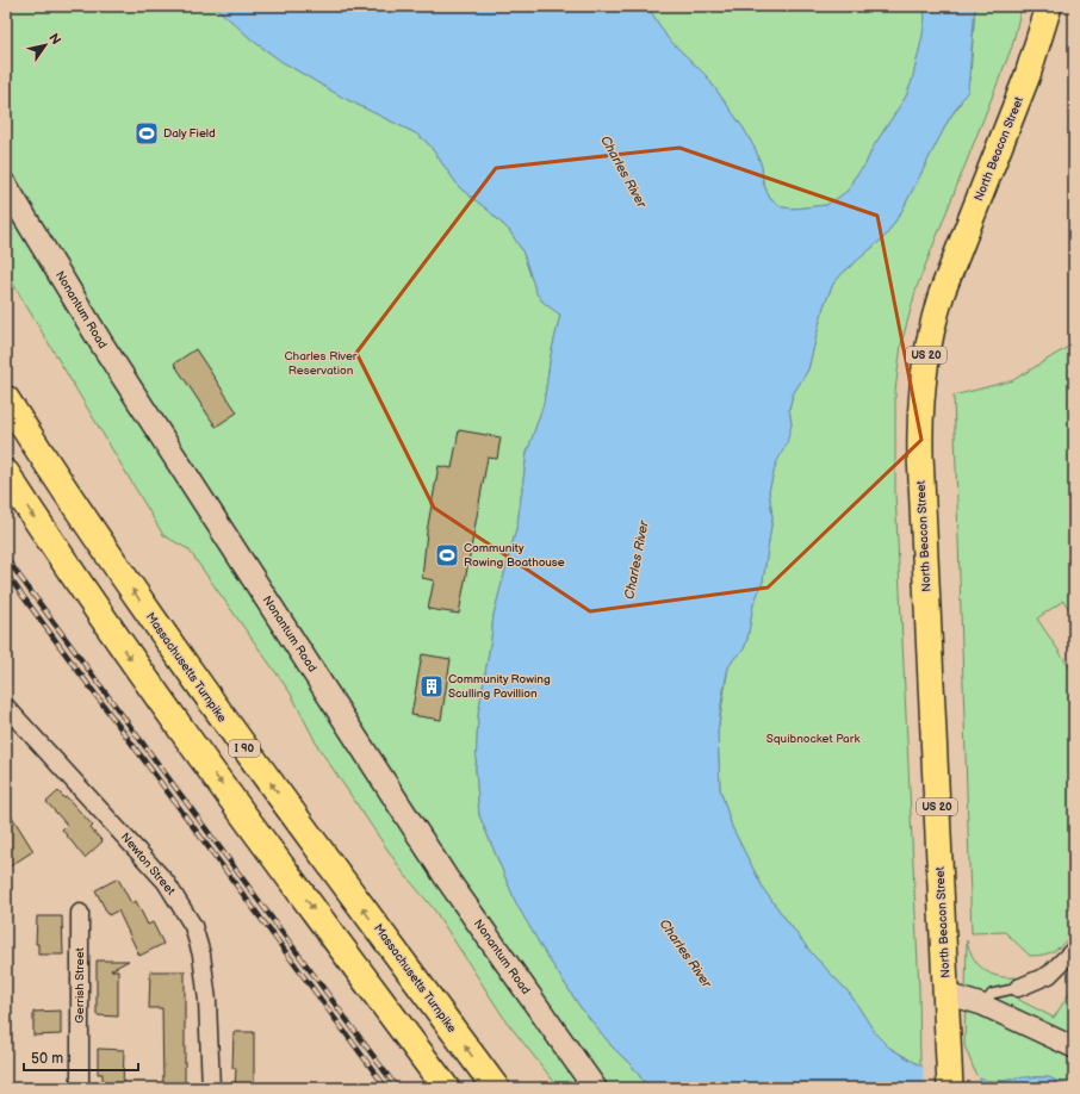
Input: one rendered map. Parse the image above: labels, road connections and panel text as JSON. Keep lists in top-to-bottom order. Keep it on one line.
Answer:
{"streets":{"highway":["Massachusetts Turnpike","I 90"],"main road":["North Beacon Street","Nonantum Road","US 20"],"street":["Newton Street","Gerrish Street"]},"water":["Charles River"],"parks":["Charles River Reservation","Squibnocket Park"],"places":{"sports":["Daly Field","Community Rowing Boathouse"],"building":["Community Rowing Sculling Pavillion"]},"scale_bar":"50 m","north":"top right"}
